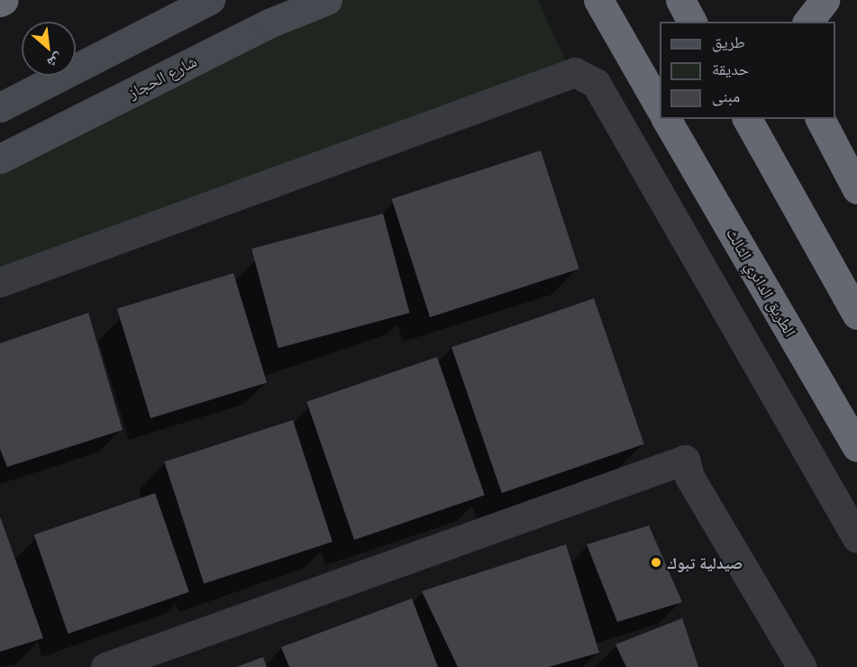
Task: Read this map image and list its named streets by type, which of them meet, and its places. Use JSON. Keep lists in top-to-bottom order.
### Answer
{
  "streets": {
    "highway": ["الطريق الدائري الثالث"],
    "main road": ["شارع الحجاز"]
  },
  "places": ["صيدلية تبوك"],
  "legend": ["طريق", "حديقة", "مبنى"],
  "north": "bottom right"
}
